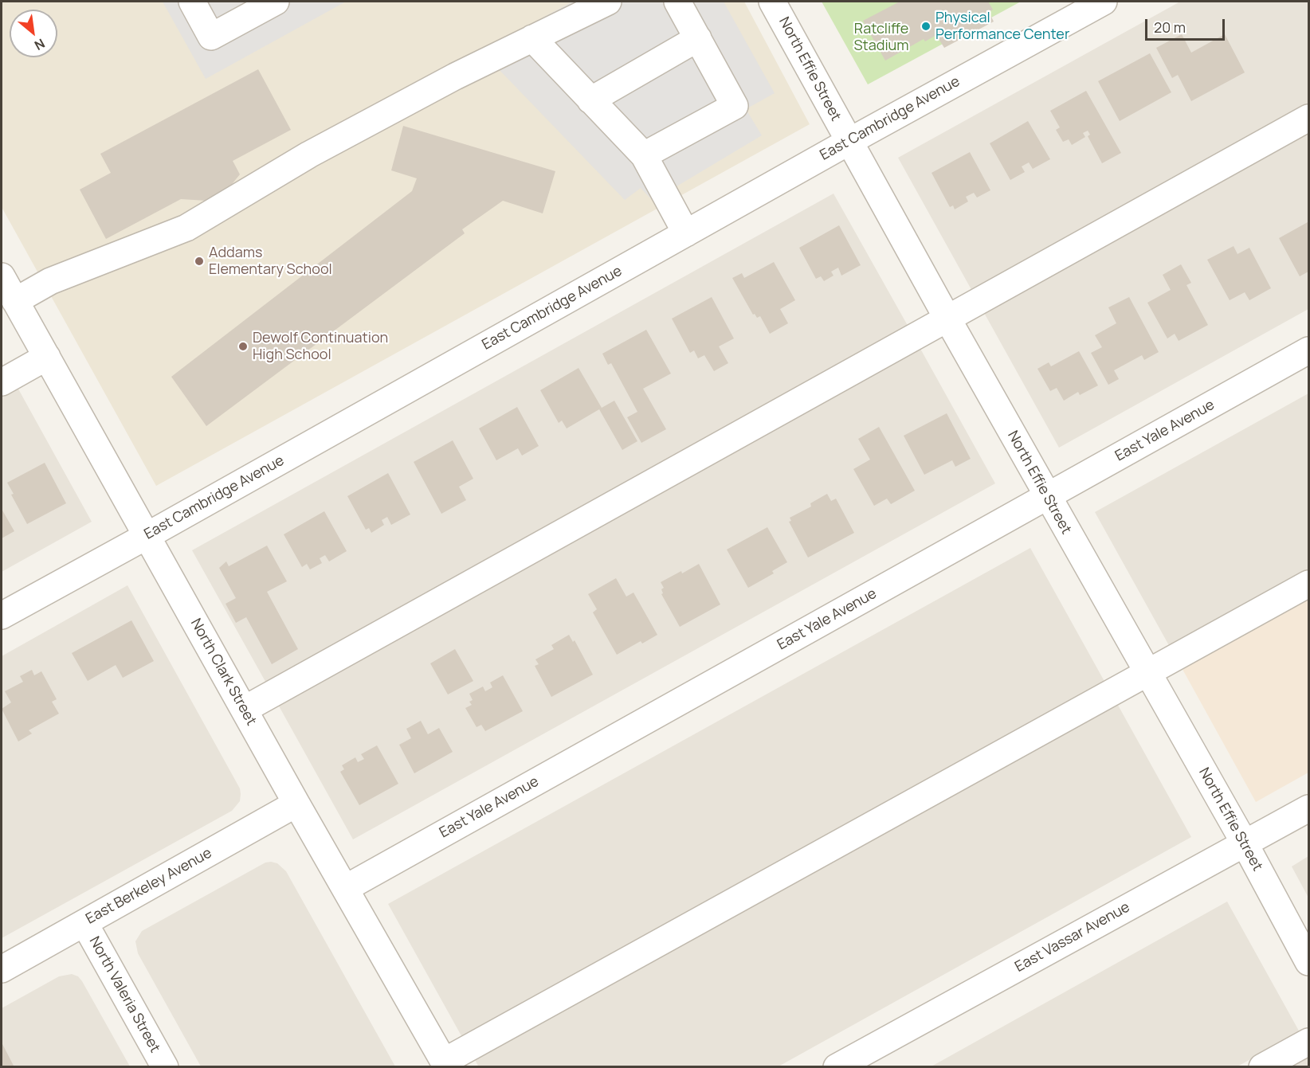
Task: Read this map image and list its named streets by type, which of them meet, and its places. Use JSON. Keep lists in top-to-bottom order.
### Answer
{
  "streets": {
    "street": [
      "North Effie Street",
      "East Cambridge Avenue",
      "East Yale Avenue",
      "North Clark Street",
      "East Berkeley Avenue",
      "East Vassar Avenue",
      "North Valeria Street"
    ]
  },
  "crossings": [
    ["North Effie Street", "East Cambridge Avenue"],
    ["North Effie Street", "East Yale Avenue"],
    ["North Effie Street", "East Vassar Avenue"],
    ["East Cambridge Avenue", "North Clark Street"],
    ["East Yale Avenue", "North Clark Street"],
    ["North Clark Street", "East Berkeley Avenue"],
    ["East Berkeley Avenue", "North Valeria Street"]
  ],
  "parks": ["Ratcliffe Stadium"],
  "places": ["Physical Performance Center", "Addams Elementary School", "Dewolf Continuation High School"],
  "scale_bar": "20 m",
  "north": "bottom right"
}
